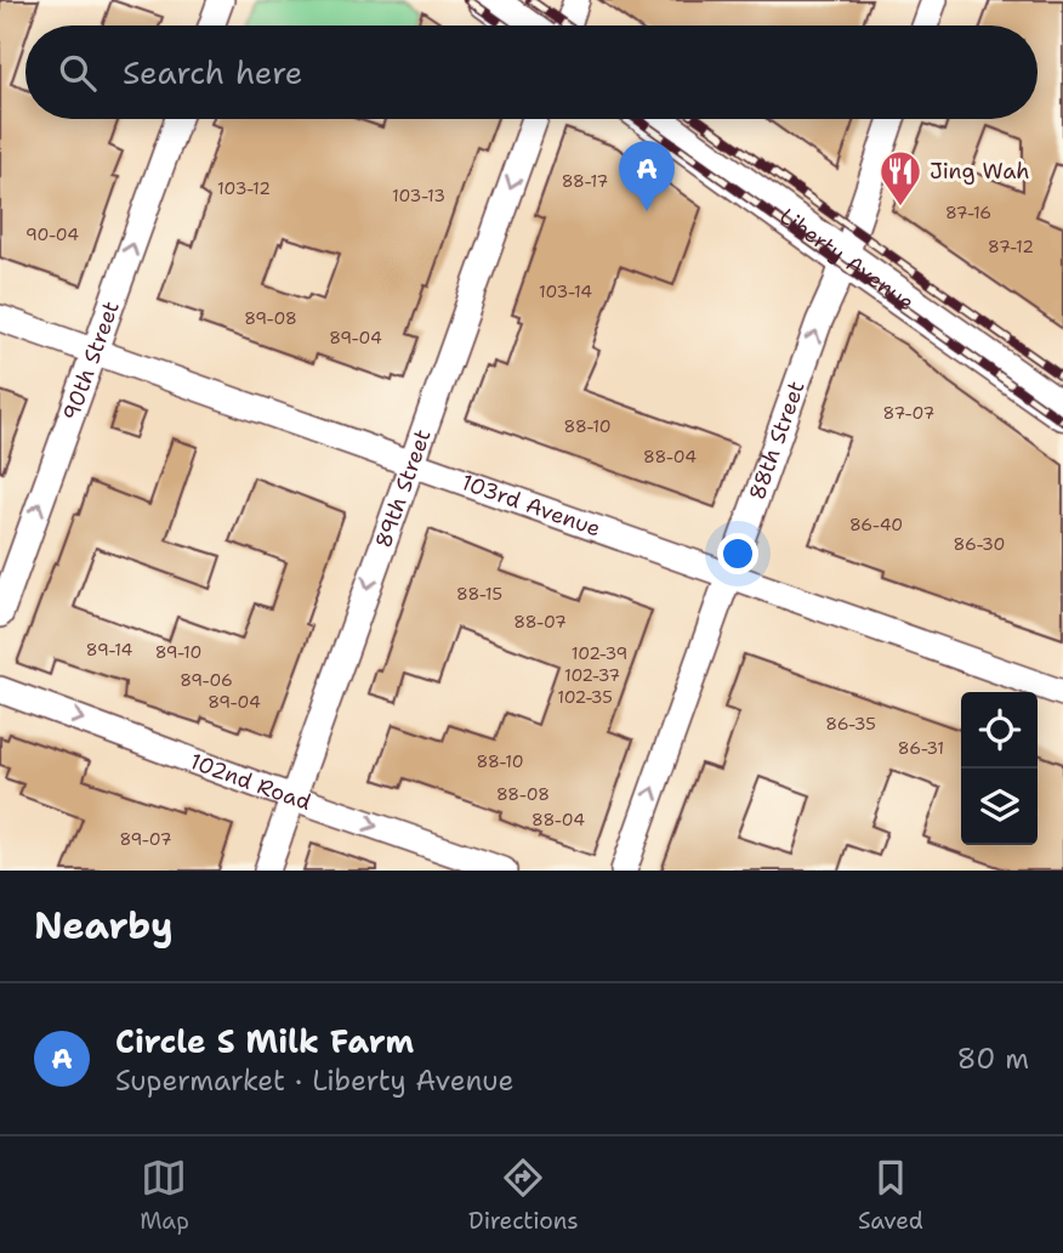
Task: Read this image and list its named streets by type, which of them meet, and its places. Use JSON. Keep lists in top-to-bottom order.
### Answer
{
  "streets": {
    "street": [
      "Liberty Avenue",
      "90th Street",
      "88th Street",
      "89th Street",
      "103rd Avenue",
      "102nd Road"
    ]
  },
  "crossings": [
    ["Liberty Avenue", "88th Street"],
    ["90th Street", "103rd Avenue"],
    ["88th Street", "103rd Avenue"],
    ["89th Street", "103rd Avenue"],
    ["89th Street", "102nd Road"]
  ],
  "one_way": [
    "90th Street",
    "88th Street",
    "89th Street",
    "102nd Road"
  ],
  "places": {
    "restaurant": ["Jing Wah"]
  },
  "house_numbers": [
    "88-17",
    "103-12",
    "103-13",
    "87-16",
    "90-04",
    "87-12",
    "103-14",
    "89-08",
    "89-04",
    "87-07",
    "88-10",
    "88-04",
    "86-40",
    "86-30",
    "88-15",
    "88-07",
    "89-14",
    "89-10",
    "102-39",
    "102-37",
    "89-06",
    "102-35",
    "89-04",
    "86-35",
    "86-31",
    "88-10",
    "88-08",
    "88-04",
    "89-07"
  ],
  "page": {
    "search": "Search here",
    "pins": "A",
    "heading": "Nearby",
    "list": [
      {
        "mark": "A",
        "name": "Circle S Milk Farm",
        "note": "Supermarket · Liberty Avenue",
        "value": "80 m"
      }
    ],
    "nav": ["Map", "Directions", "Saved"]
  }
}
